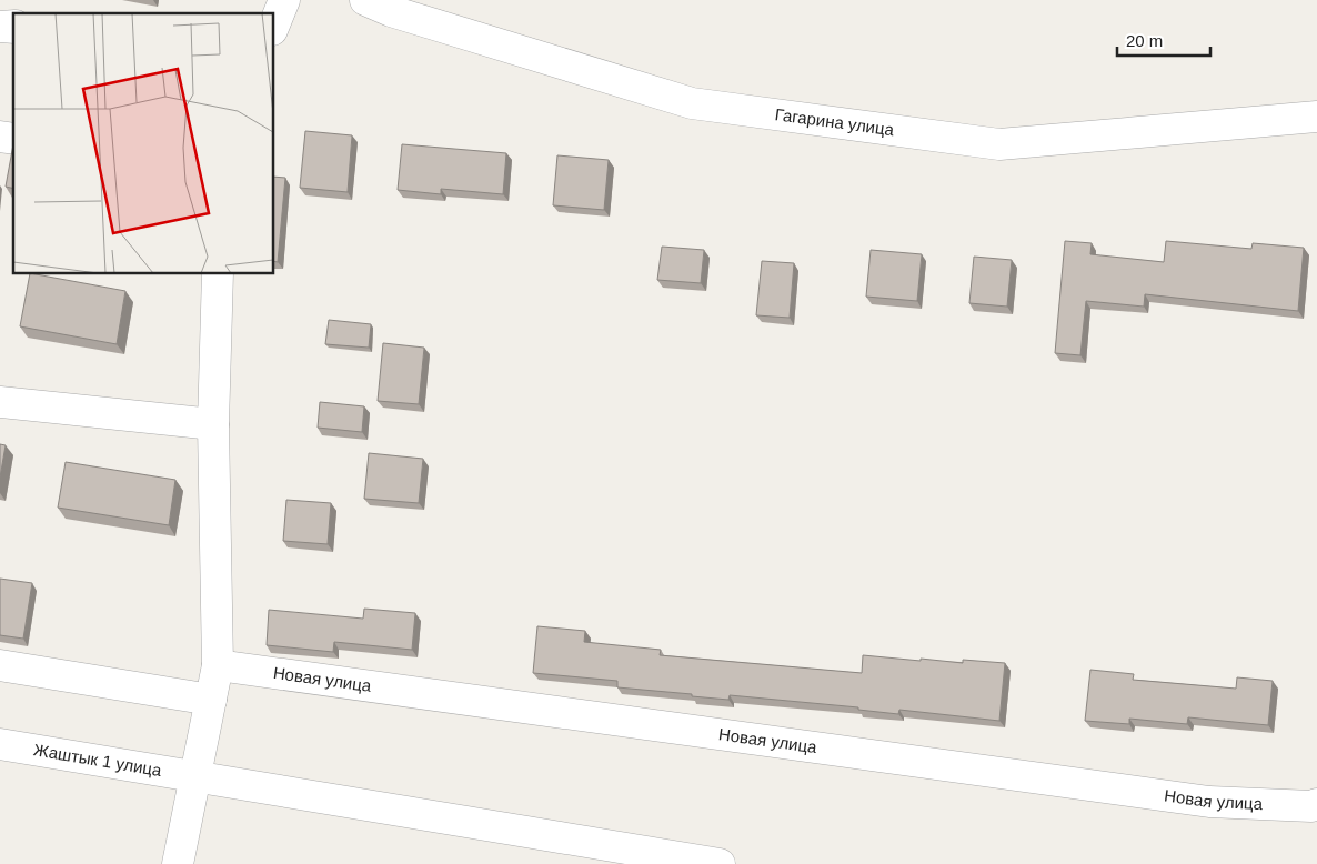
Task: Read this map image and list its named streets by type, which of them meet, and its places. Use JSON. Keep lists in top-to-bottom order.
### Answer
{
  "streets": {
    "street": ["Гагарина улица", "Новая улица", "Жаштык 1 улица"]
  },
  "scale_bar": "20 m"
}
